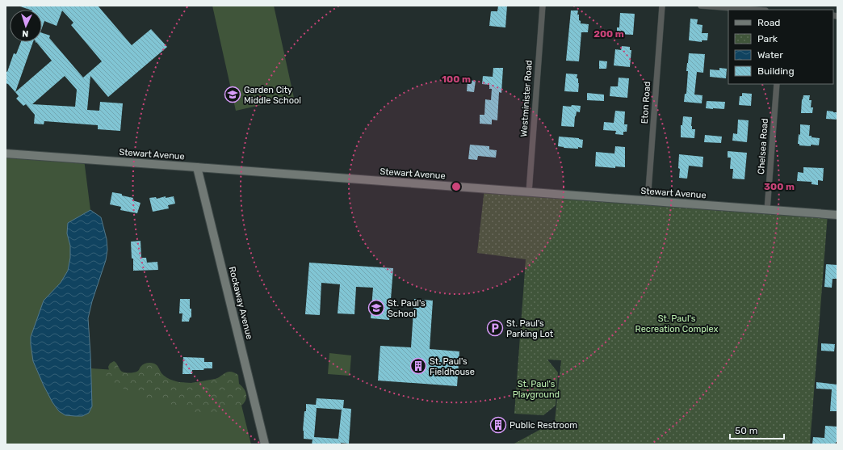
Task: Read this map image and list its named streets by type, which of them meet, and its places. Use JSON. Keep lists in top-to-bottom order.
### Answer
{
  "streets": {
    "main road": ["Stewart Avenue", "Rockaway Avenue"],
    "street": ["Westminister Road", "Eton Road", "Chelsea Road"]
  },
  "crossings": [
    ["Westminister Road", "Stewart Avenue"],
    ["Eton Road", "Stewart Avenue"],
    ["Chelsea Road", "Stewart Avenue"],
    ["Stewart Avenue", "Rockaway Avenue"]
  ],
  "parks": ["St. Paul's Recreation Complex", "St. Paul's Playground"],
  "places": {
    "school or university": ["Garden City Middle School", "St. Paul's School"],
    "parking": ["St. Paul's Parking Lot"],
    "building": ["St. Paul's Fieldhouse", "Public Restroom"]
  },
  "legend": [
    "Road",
    "Park",
    "Water",
    "Building"
  ],
  "scale_bar": "50 m",
  "north": "bottom",
  "rings": ["200 m", "100 m", "300 m"]
}
